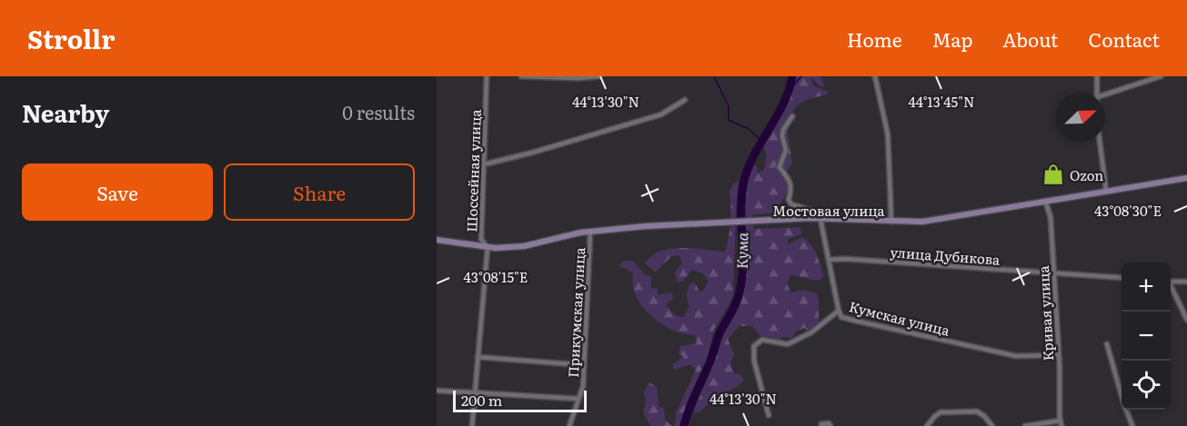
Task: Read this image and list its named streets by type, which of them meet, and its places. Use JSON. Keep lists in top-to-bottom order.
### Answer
{
  "streets": {
    "main road": ["Мостовая улица"],
    "street": [
      "Шоссейная улица",
      "улица Дубикова",
      "Прикумская улица",
      "Кривая улица",
      "Кумская улица"
    ]
  },
  "crossings": [
    ["Шоссейная улица", "Мостовая улица"],
    ["Мостовая улица", "Прикумская улица"],
    ["Мостовая улица", "Кривая улица"],
    ["улица Дубикова", "Кривая улица"],
    ["Кривая улица", "Кумская улица"]
  ],
  "water": ["Кума"],
  "places": {
    "shop": ["Ozon"]
  },
  "scale_bar": "200 m",
  "north": "top right",
  "page": {
    "header": "Strollr",
    "nav": [
      "Home",
      "Map",
      "About",
      "Contact"
    ],
    "heading": ["Nearby", "0 results"],
    "buttons": ["Save", "Share"],
    "map_buttons": ["+", "−"],
    "scale": "200 m"
  },
  "coordinates": [
    "44°13'45\"N",
    "44°13'30\"N",
    "43°08'30\"E",
    "43°08'15\"E"
  ]
}
